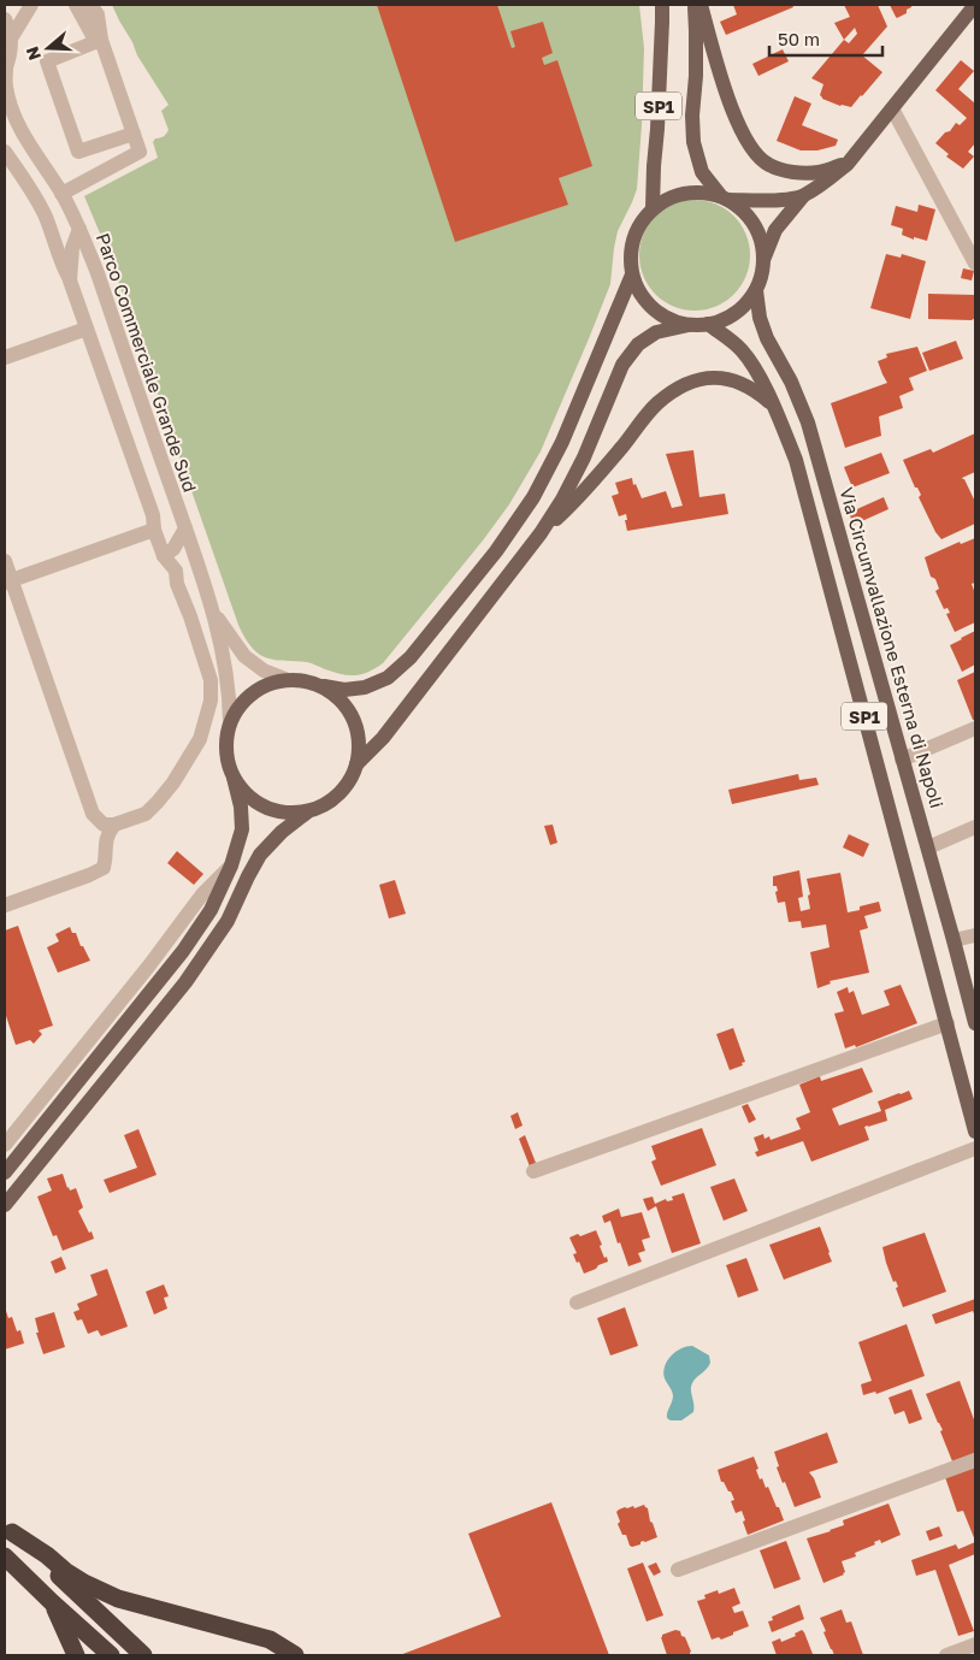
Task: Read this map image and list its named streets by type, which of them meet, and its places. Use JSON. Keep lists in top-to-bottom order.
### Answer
{
  "streets": {
    "main road": ["SP1", "Via Circumvallazione Esterna di Napoli"],
    "street": ["Parco Commerciale Grande Sud"]
  },
  "crossings": [
    ["SP1", "Via Circumvallazione Esterna di Napoli"]
  ],
  "scale_bar": "50 m",
  "north": "left"
}
